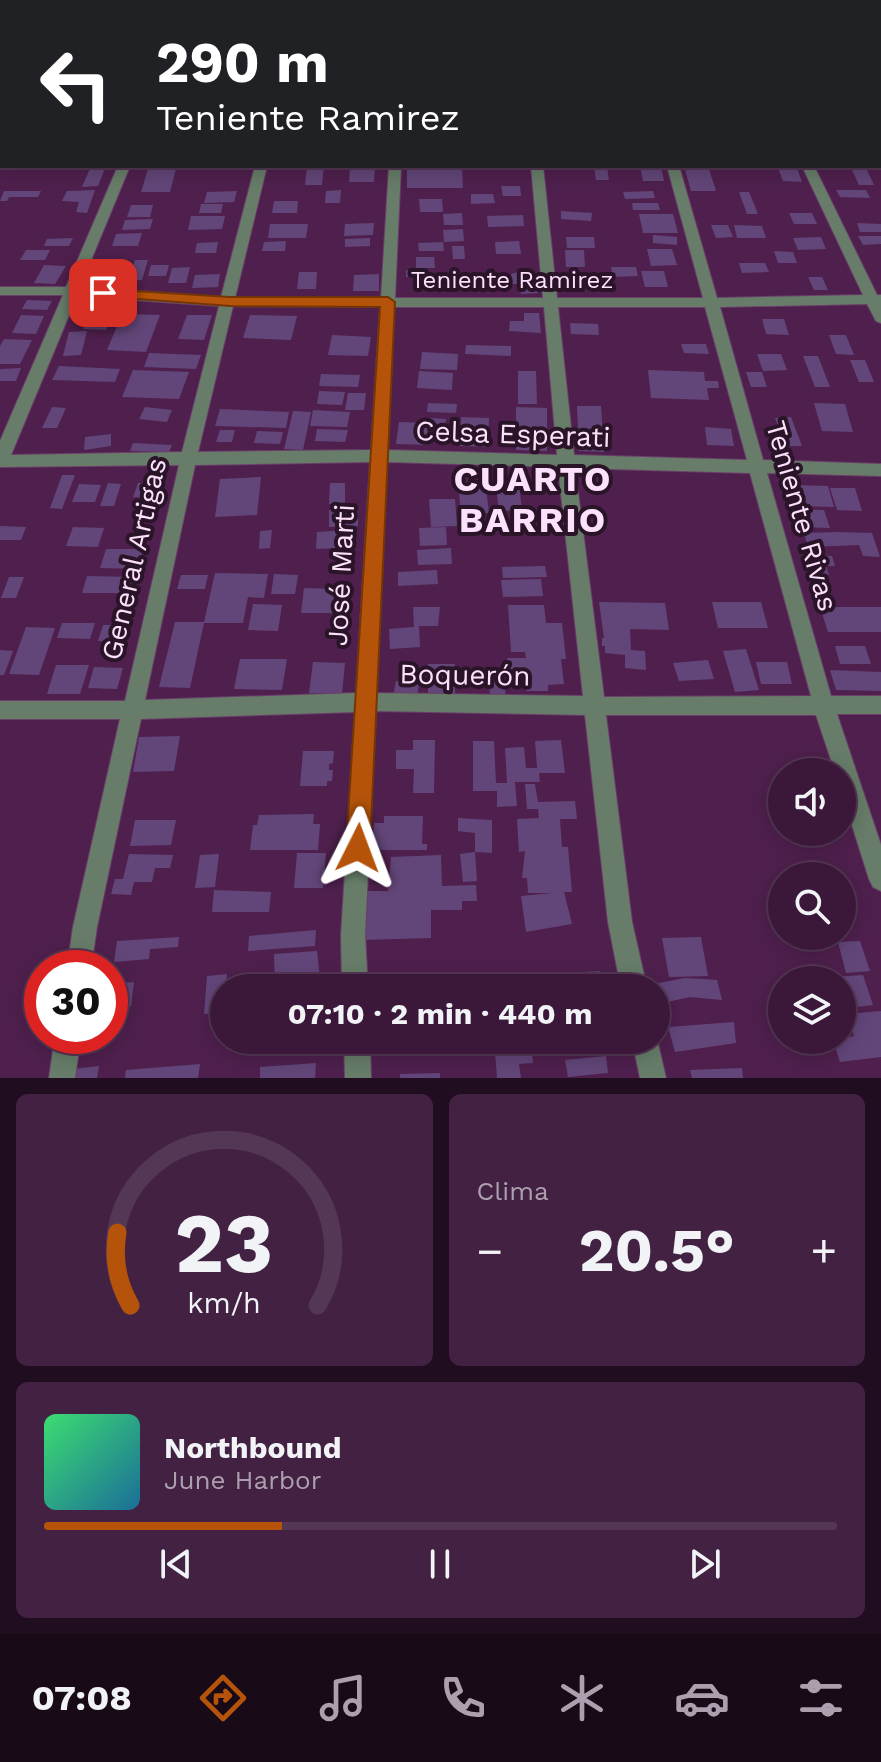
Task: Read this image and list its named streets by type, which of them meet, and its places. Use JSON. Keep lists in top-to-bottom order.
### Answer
{
  "streets": {
    "street": [
      "Teniente Ramirez",
      "Celsa Esperati",
      "Teniente Rivas",
      "General Artigas",
      "José Marti",
      "Boquerón"
    ]
  },
  "crossings": [
    ["Teniente Ramirez", "Teniente Rivas"],
    ["Teniente Ramirez", "General Artigas"],
    ["Teniente Ramirez", "José Marti"],
    ["Celsa Esperati", "Teniente Rivas"],
    ["Celsa Esperati", "General Artigas"],
    ["Celsa Esperati", "José Marti"],
    ["Teniente Rivas", "Boquerón"],
    ["General Artigas", "Boquerón"],
    ["José Marti", "Boquerón"]
  ],
  "districts": ["CUARTO BARRIO"],
  "page": {
    "turn": ["290 m", "Teniente Ramirez"],
    "limit": "30",
    "trip": "07:10 · 2 min · 440 m",
    "tile": "Clima",
    "heat": ["−", "20.5°", "+"],
    "song": ["Northbound", "June Harbor"],
    "tabs": "07:08",
    "gauge": ["23", "km/h"]
  }
}
